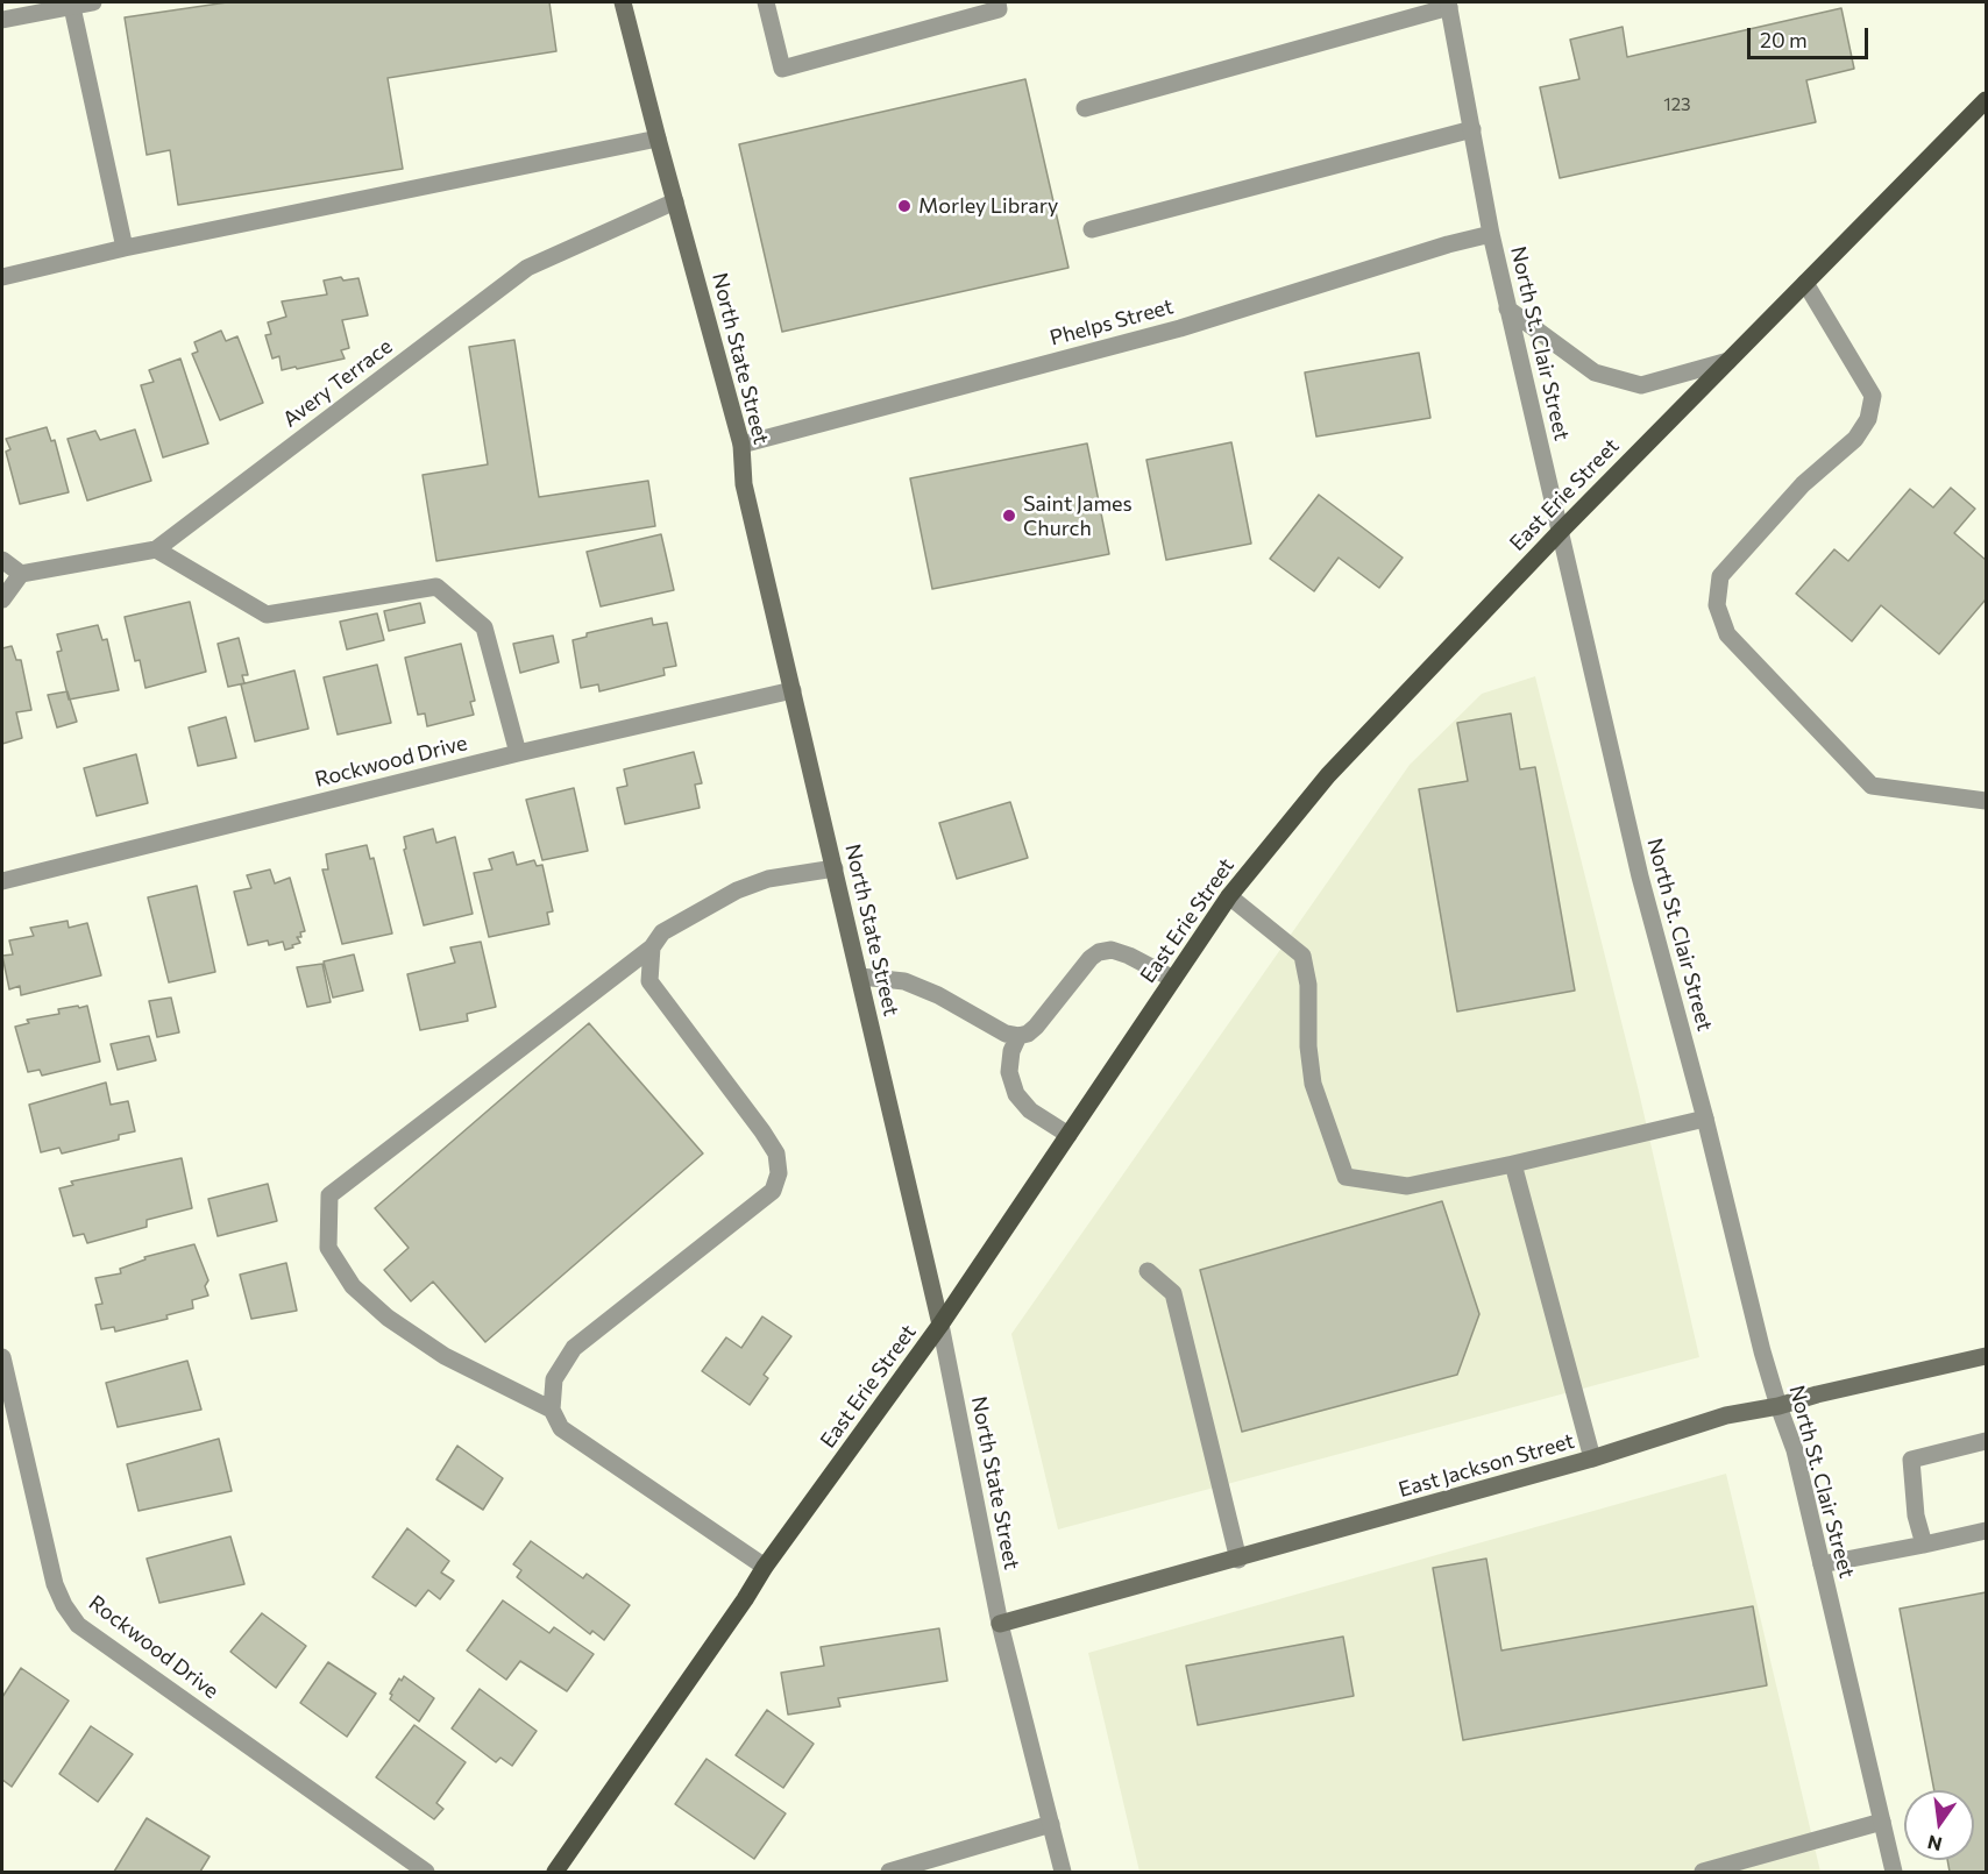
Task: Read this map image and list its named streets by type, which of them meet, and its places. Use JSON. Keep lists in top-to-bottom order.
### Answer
{
  "streets": {
    "main road": ["North State Street", "East Erie Street", "East Jackson Street"],
    "street": [
      "Phelps Street",
      "North St. Clair Street",
      "Avery Terrace",
      "Rockwood Drive"
    ]
  },
  "crossings": [
    ["Phelps Street", "North St. Clair Street"],
    ["Phelps Street", "North State Street"],
    ["North St. Clair Street", "East Erie Street"],
    ["North St. Clair Street", "East Jackson Street"],
    ["North State Street", "Avery Terrace"],
    ["North State Street", "East Erie Street"],
    ["North State Street", "Rockwood Drive"],
    ["North State Street", "East Jackson Street"]
  ],
  "places": ["Morley Library", "Saint James Church"],
  "house_numbers": ["123"],
  "scale_bar": "20 m",
  "north": "bottom"
}
